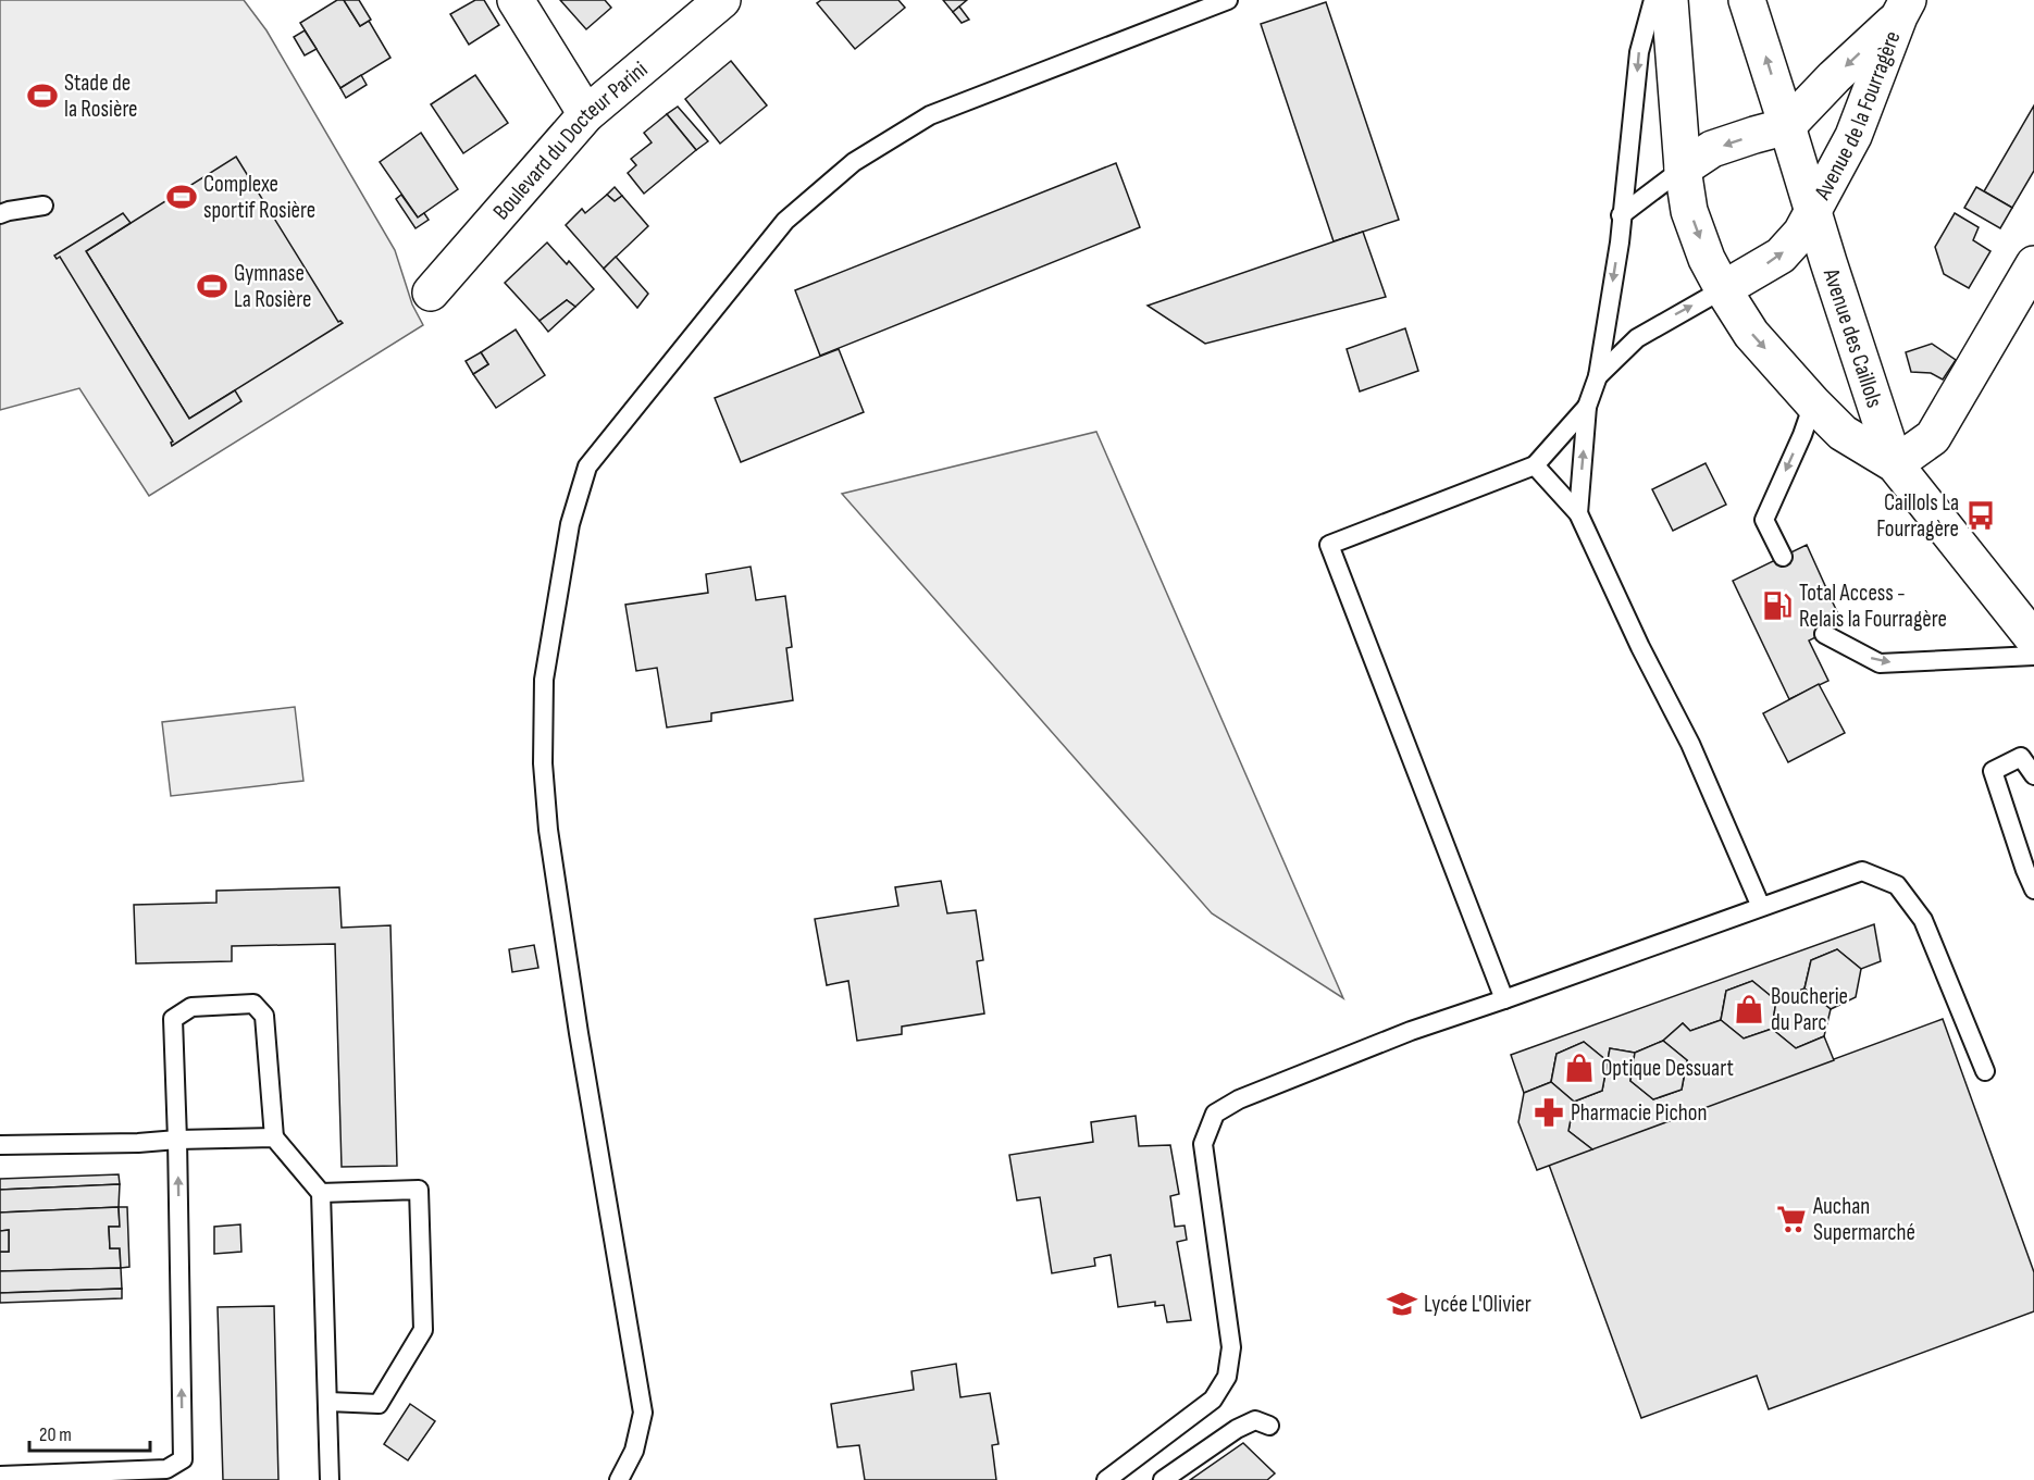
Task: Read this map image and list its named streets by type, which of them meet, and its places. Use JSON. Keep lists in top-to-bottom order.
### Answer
{
  "streets": {
    "street": ["Avenue de la Fourragère", "Boulevard du Docteur Parini", "Avenue des Caillols"]
  },
  "crossings": [
    ["Avenue de la Fourragère", "Avenue des Caillols"]
  ],
  "places": {
    "sports": ["Stade de la Rosière", "Complexe sportif Rosière", "Gymnase La Rosière"],
    "bus stop": ["Caillols La Fourragère"],
    "fuel station": ["Total Access - Relais la Fourragère"],
    "shop": ["Boucherie du Parc", "Optique Dessuart"],
    "pharmacy": ["Pharmacie Pichon"],
    "supermarket": ["Auchan Supermarché"],
    "school or university": ["Lycée L'Olivier"]
  },
  "scale_bar": "20 m"
}
